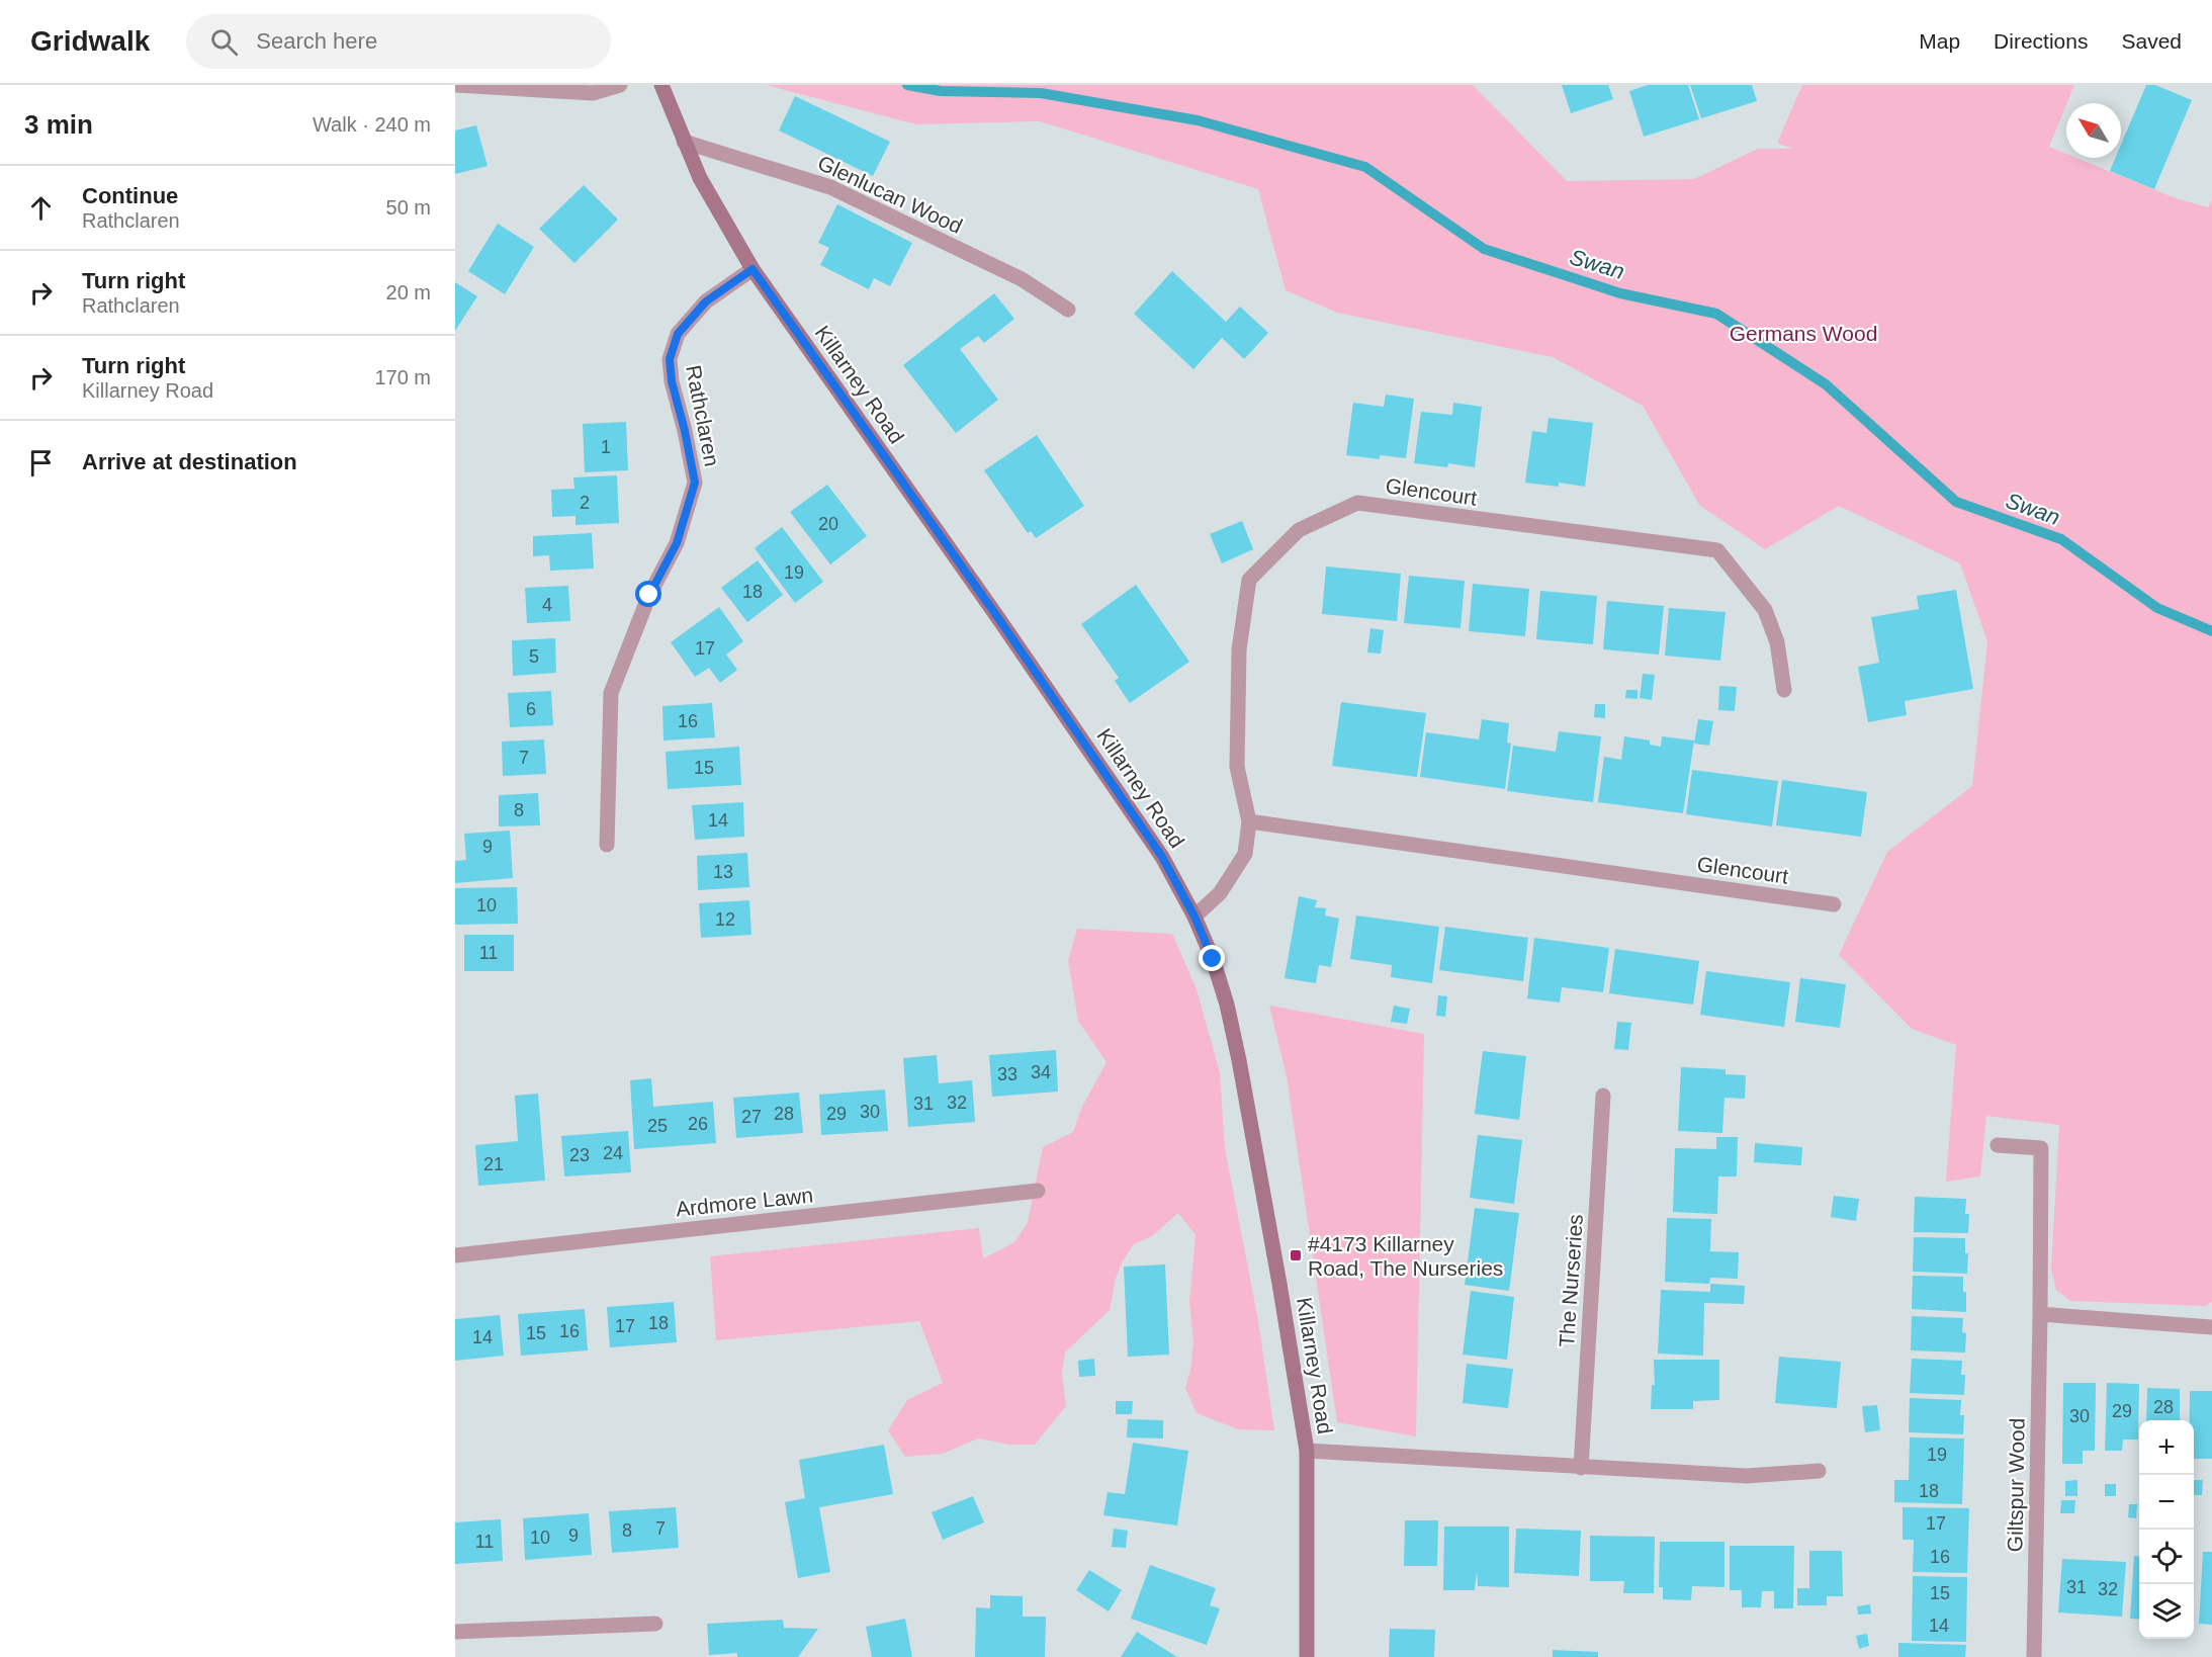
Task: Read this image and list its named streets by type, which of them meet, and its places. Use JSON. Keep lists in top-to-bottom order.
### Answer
{
  "streets": {
    "main road": ["Killarney Road"],
    "street": [
      "Glenlucan Wood",
      "Rathclaren",
      "Glencourt",
      "Ardmore Lawn",
      "The Nurseries",
      "Giltspur Wood"
    ]
  },
  "crossings": [
    ["Glenlucan Wood", "Killarney Road"],
    ["Killarney Road", "Rathclaren"],
    ["Killarney Road", "Glencourt"]
  ],
  "water": ["Swan"],
  "parks": ["Germans Wood"],
  "places": {
    "transit": ["#4173 Killarney Road, The Nurseries"]
  },
  "house_numbers": [
    "1",
    "2",
    "20",
    "19",
    "18",
    "4",
    "17",
    "5",
    "6",
    "16",
    "7",
    "15",
    "8",
    "14",
    "9",
    "13",
    "10",
    "12",
    "11",
    "34",
    "33",
    "32",
    "31",
    "30",
    "28",
    "29",
    "27",
    "26",
    "25",
    "24",
    "23",
    "21",
    "18",
    "17",
    "16",
    "15",
    "14",
    "28",
    "29",
    "30",
    "19",
    "18",
    "17",
    "7",
    "8",
    "9",
    "10",
    "11",
    "16",
    "31",
    "32",
    "15",
    "14"
  ],
  "north": "top left",
  "page": {
    "header": "Gridwalk",
    "search": "Search here",
    "nav": ["Map", "Directions", "Saved"],
    "heading": ["3 min", "Walk · 240 m"],
    "list": [
      ["Continue", "Rathclaren", "50 m"],
      ["Turn right", "Rathclaren", "20 m"],
      ["Turn right", "Killarney Road", "170 m"],
      "Arrive at destination"
    ],
    "map_buttons": ["+", "−"]
  }
}
